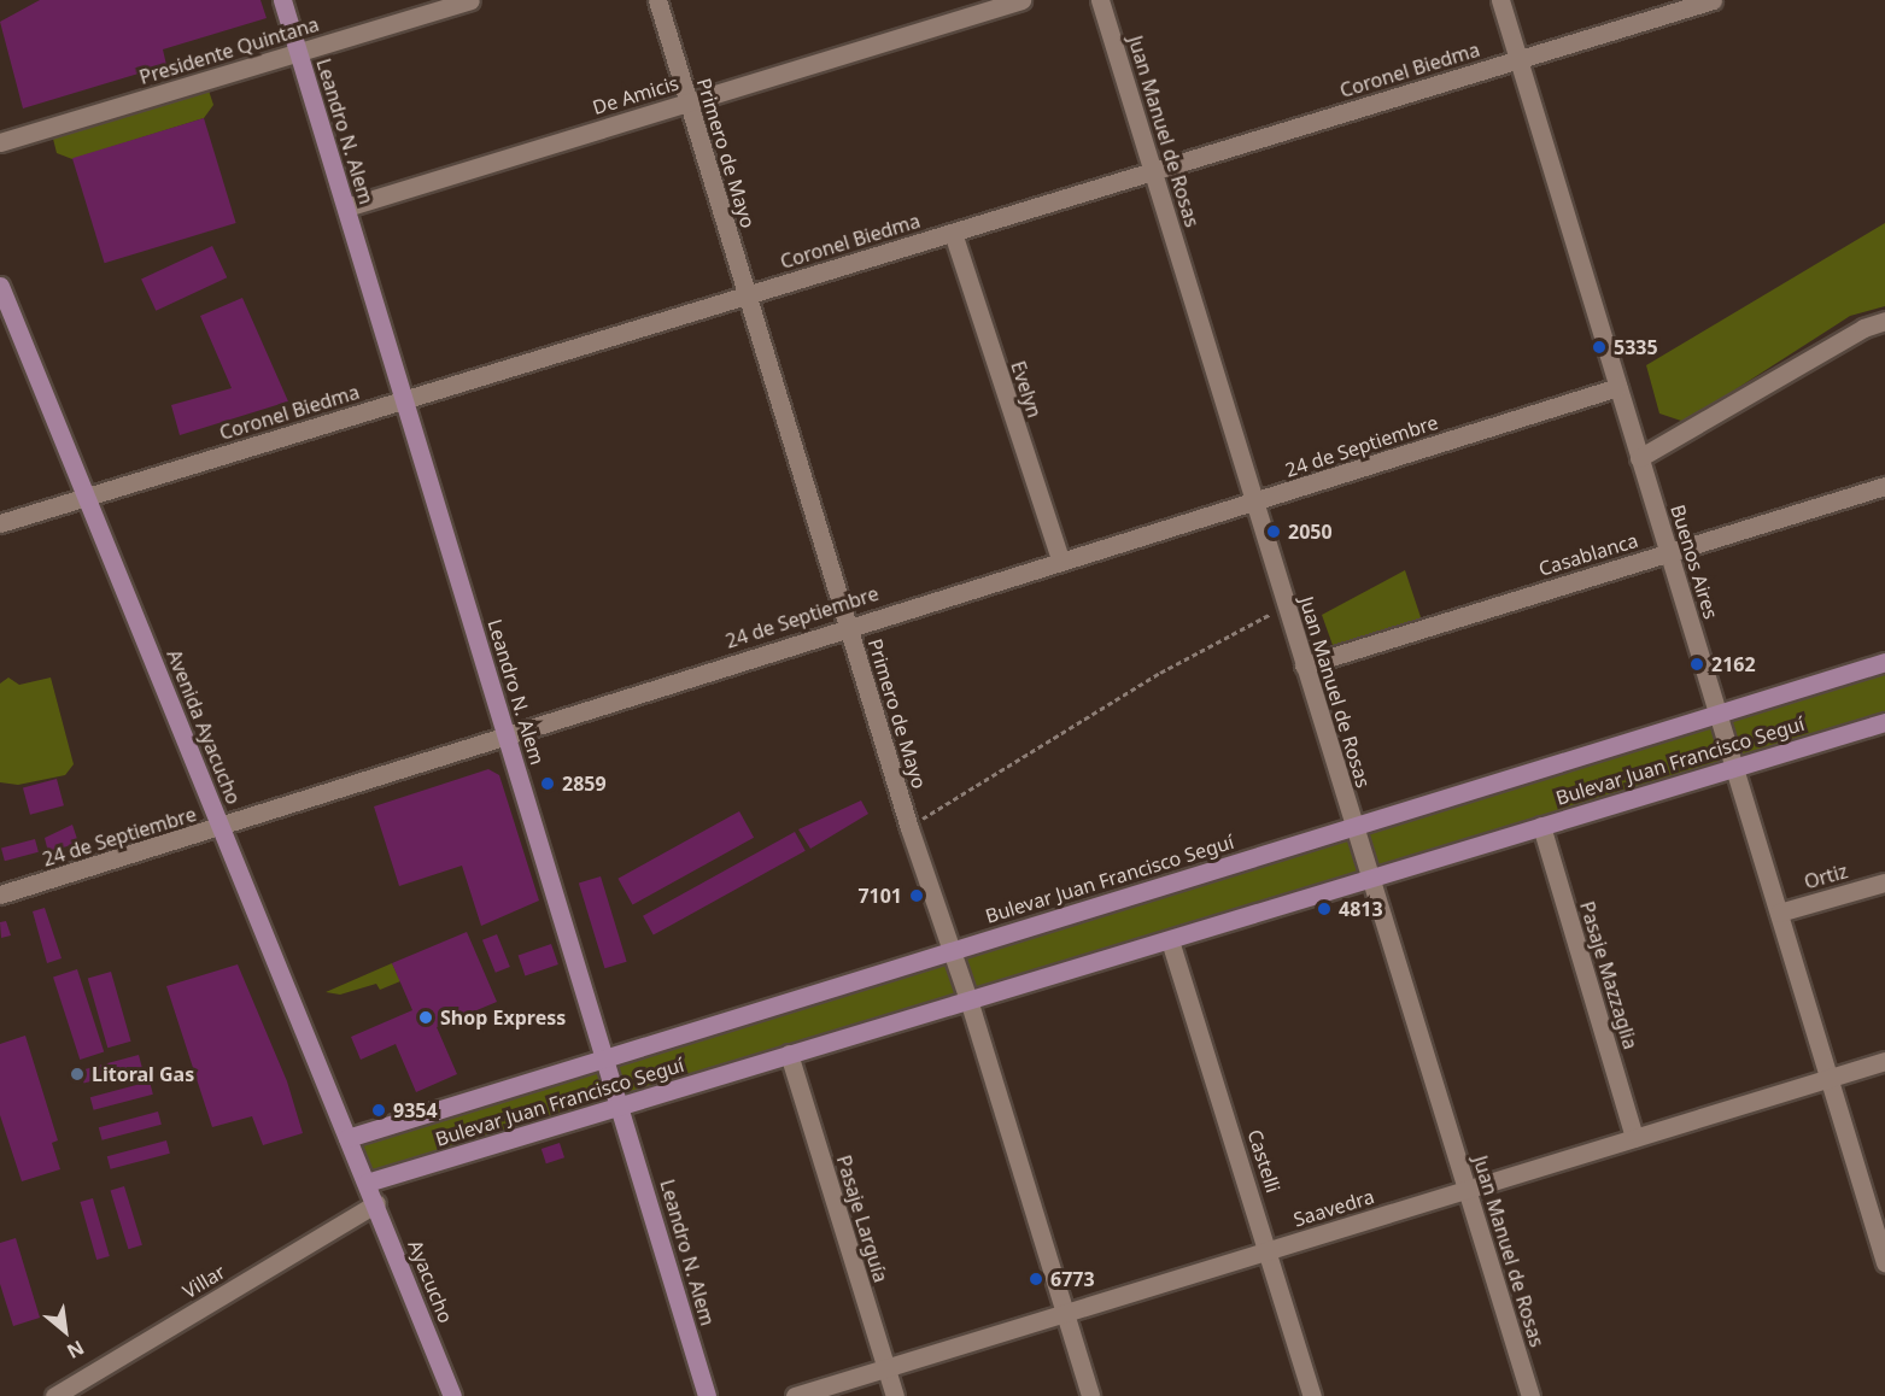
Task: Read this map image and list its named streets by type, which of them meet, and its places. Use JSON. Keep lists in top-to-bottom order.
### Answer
{
  "streets": {
    "main road": [
      "Leandro N. Alem",
      "Avenida Ayacucho",
      "Bulevar Juan Francisco Seguí",
      "Ayacucho"
    ],
    "street": [
      "Presidente Quintana",
      "Coronel Biedma",
      "De Amicis",
      "Juan Manuel de Rosas",
      "Primero de Mayo",
      "Evelyn",
      "24 de Septiembre",
      "Casablanca",
      "Buenos Aires",
      "Ortiz",
      "Pasaje Mazzaglia",
      "Castelli",
      "Saavedra",
      "Pasaje Larguía",
      "Villar"
    ]
  },
  "crossings": [
    ["Presidente Quintana", "Leandro N. Alem"],
    ["Coronel Biedma", "Leandro N. Alem"],
    ["Coronel Biedma", "Juan Manuel de Rosas"],
    ["Coronel Biedma", "Primero de Mayo"],
    ["Coronel Biedma", "Evelyn"],
    ["Coronel Biedma", "Buenos Aires"],
    ["Coronel Biedma", "Avenida Ayacucho"],
    ["De Amicis", "Leandro N. Alem"],
    ["De Amicis", "Primero de Mayo"],
    ["Leandro N. Alem", "24 de Septiembre"],
    ["Leandro N. Alem", "Bulevar Juan Francisco Seguí"],
    ["Juan Manuel de Rosas", "24 de Septiembre"],
    ["Juan Manuel de Rosas", "Casablanca"],
    ["Juan Manuel de Rosas", "Bulevar Juan Francisco Seguí"],
    ["Juan Manuel de Rosas", "Saavedra"],
    ["Primero de Mayo", "24 de Septiembre"],
    ["Primero de Mayo", "Bulevar Juan Francisco Seguí"],
    ["Primero de Mayo", "Saavedra"],
    ["Evelyn", "24 de Septiembre"],
    ["24 de Septiembre", "Buenos Aires"],
    ["24 de Septiembre", "Avenida Ayacucho"],
    ["Casablanca", "Buenos Aires"],
    ["Buenos Aires", "Bulevar Juan Francisco Seguí"],
    ["Buenos Aires", "Ortiz"],
    ["Buenos Aires", "Saavedra"],
    ["Avenida Ayacucho", "Bulevar Juan Francisco Seguí"],
    ["Avenida Ayacucho", "Ayacucho"],
    ["Bulevar Juan Francisco Seguí", "Pasaje Mazzaglia"],
    ["Bulevar Juan Francisco Seguí", "Castelli"],
    ["Bulevar Juan Francisco Seguí", "Pasaje Larguía"],
    ["Bulevar Juan Francisco Seguí", "Ayacucho"],
    ["Pasaje Mazzaglia", "Saavedra"],
    ["Castelli", "Saavedra"],
    ["Saavedra", "Pasaje Larguía"],
    ["Villar", "Ayacucho"]
  ],
  "places": [
    "5335",
    "2050",
    "2162",
    "2859",
    "7101",
    "4813",
    "Shop Express",
    "Litoral Gas",
    "9354",
    "6773"
  ],
  "north": "bottom right"
}
